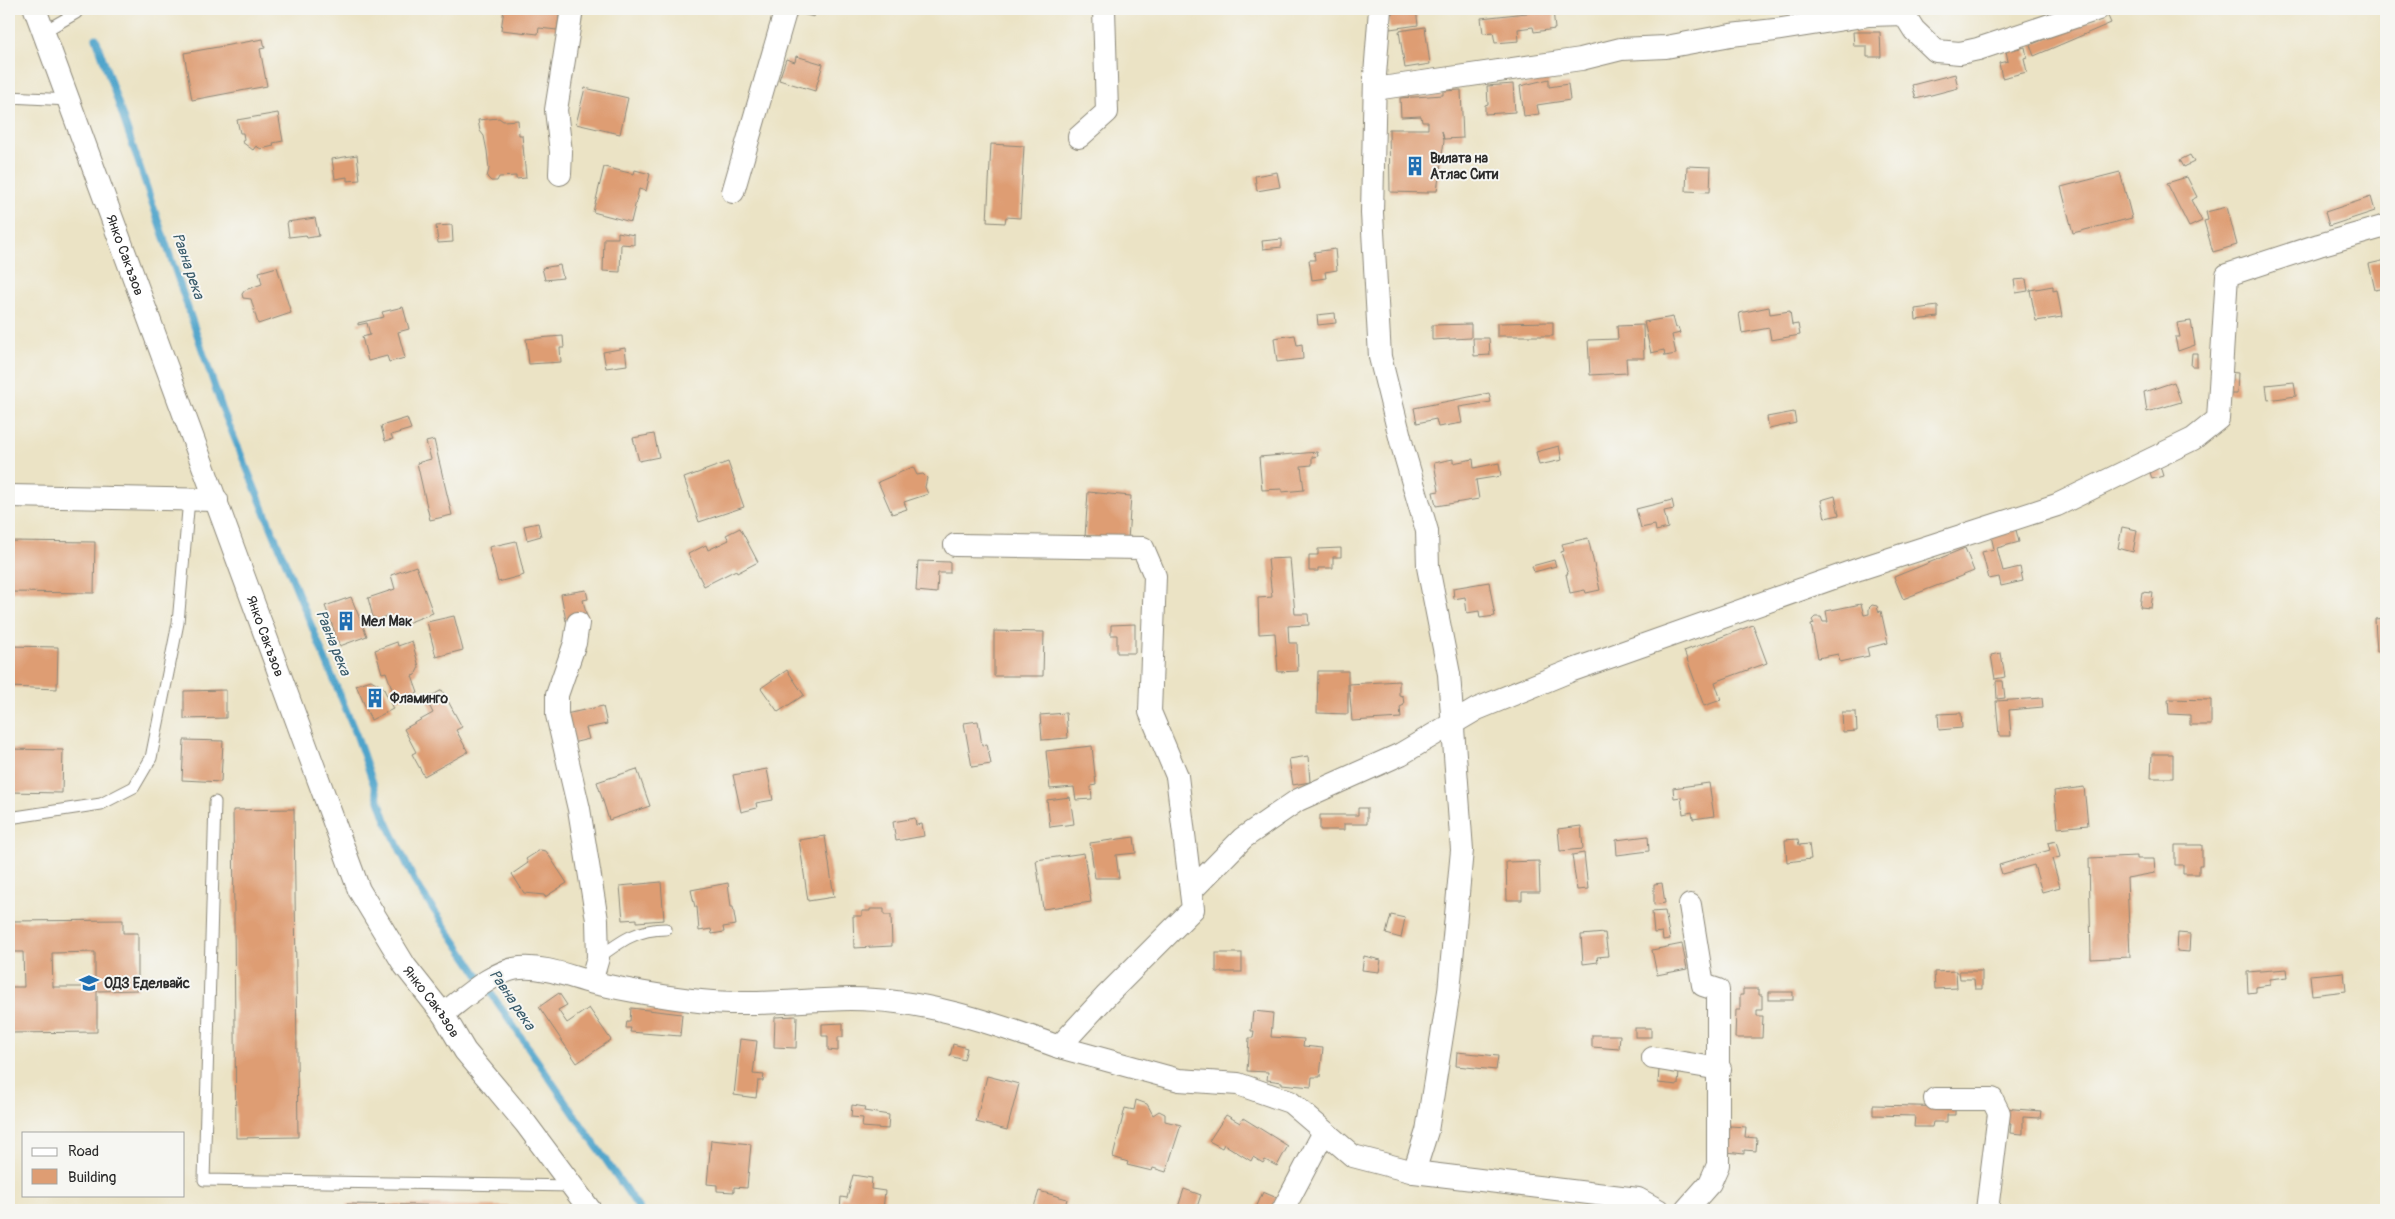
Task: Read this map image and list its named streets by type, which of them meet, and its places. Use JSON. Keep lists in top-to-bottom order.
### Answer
{
  "streets": {
    "street": ["Янко Сакъзов"]
  },
  "water": ["Равна река"],
  "places": {
    "building": ["Вилата на Атлас Сити", "Мел Мак", "Фламинго"],
    "school or university": ["ОДЗ Еделвайс"]
  },
  "legend": ["Road", "Building"]
}
